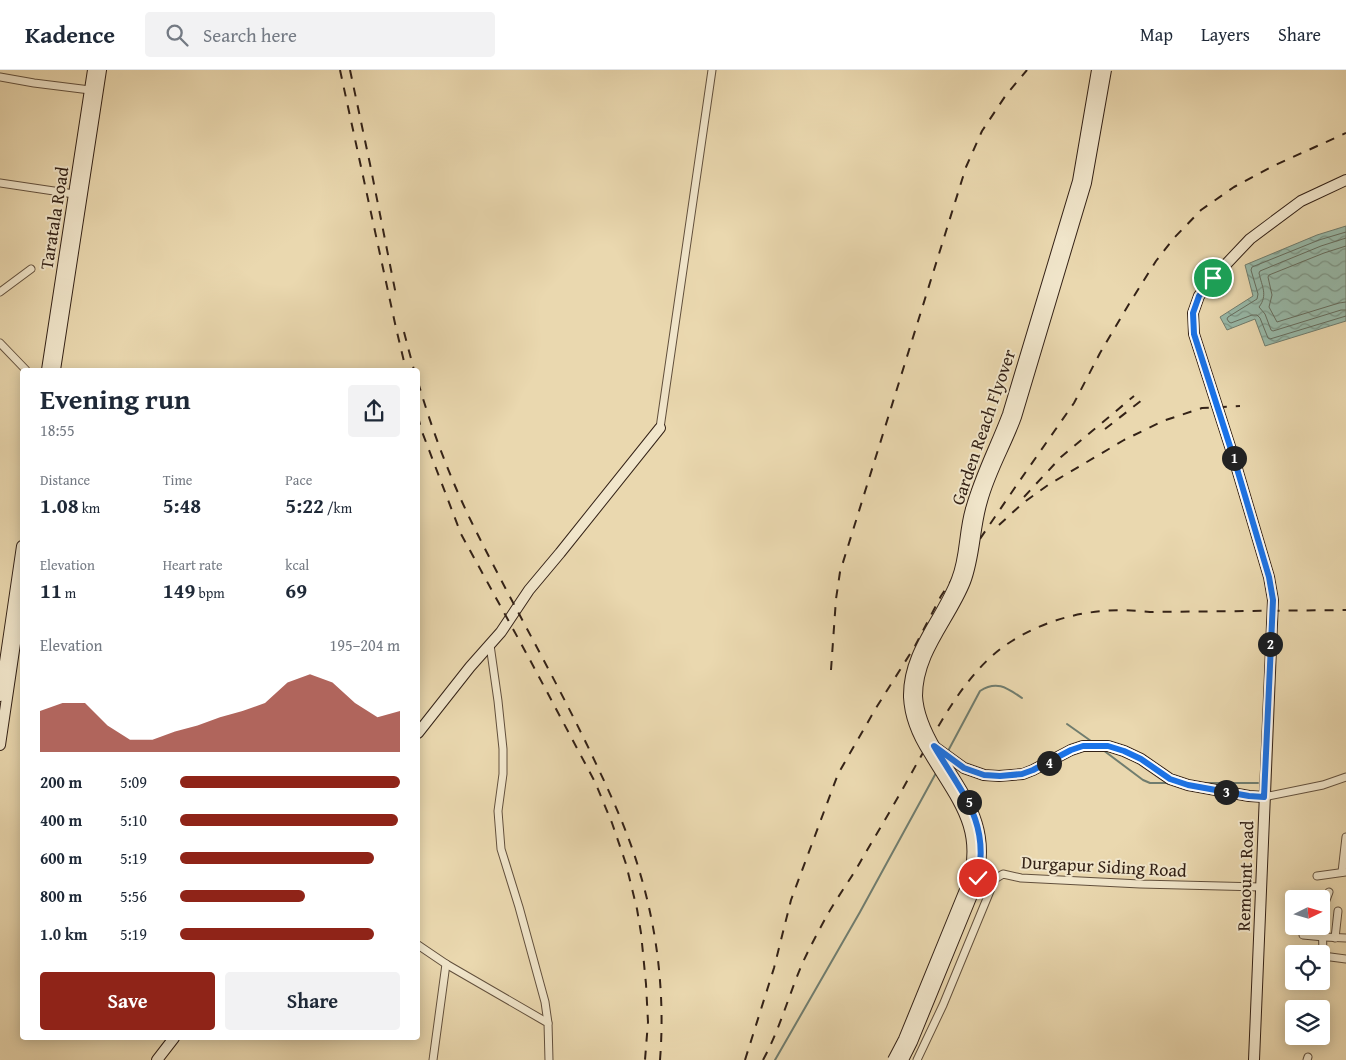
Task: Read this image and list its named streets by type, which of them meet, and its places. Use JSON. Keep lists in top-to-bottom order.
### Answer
{
  "streets": {
    "main road": ["Taratala Road", "Garden Reach Flyover", "Remount Road"],
    "street": ["Durgapur Siding Road"]
  },
  "crossings": [
    ["Durgapur Siding Road", "Remount Road"]
  ],
  "north": "right",
  "page": {
    "header": "Kadence",
    "search": "Search here",
    "nav": ["Map", "Layers", "Share"],
    "heading": ["Evening run", "18:55"],
    "pins": [
      "1",
      "2",
      "4",
      "3",
      "5"
    ],
    "stats": [
      ["Distance", "1.08 km"],
      ["Time", "5:48"],
      ["Pace", "5:22 /km"],
      ["Elevation", "11 m"],
      ["Heart rate", "149 bpm"],
      ["kcal", "69"]
    ],
    "chart": ["Elevation", "195–204 m"],
    "list": [
      {
        "name": "200 m",
        "note": "5:09"
      },
      {
        "name": "400 m",
        "note": "5:10"
      },
      {
        "name": "600 m",
        "note": "5:19"
      },
      {
        "name": "800 m",
        "note": "5:56"
      },
      {
        "name": "1.0 km",
        "note": "5:19"
      }
    ],
    "buttons": ["Save", "Share"]
  }
}
